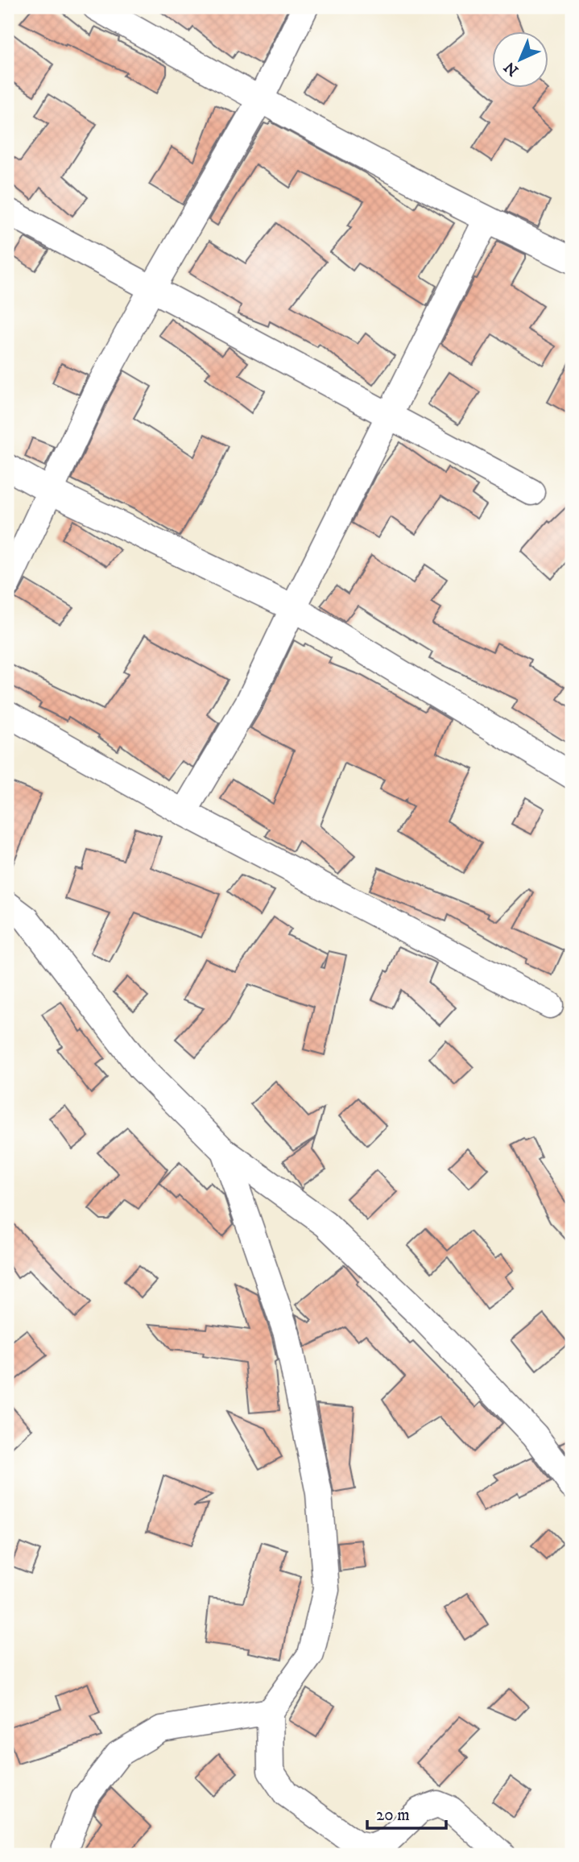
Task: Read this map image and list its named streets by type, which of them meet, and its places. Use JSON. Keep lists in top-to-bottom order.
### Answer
{
  "scale_bar": "20 m",
  "north": "bottom left"
}
